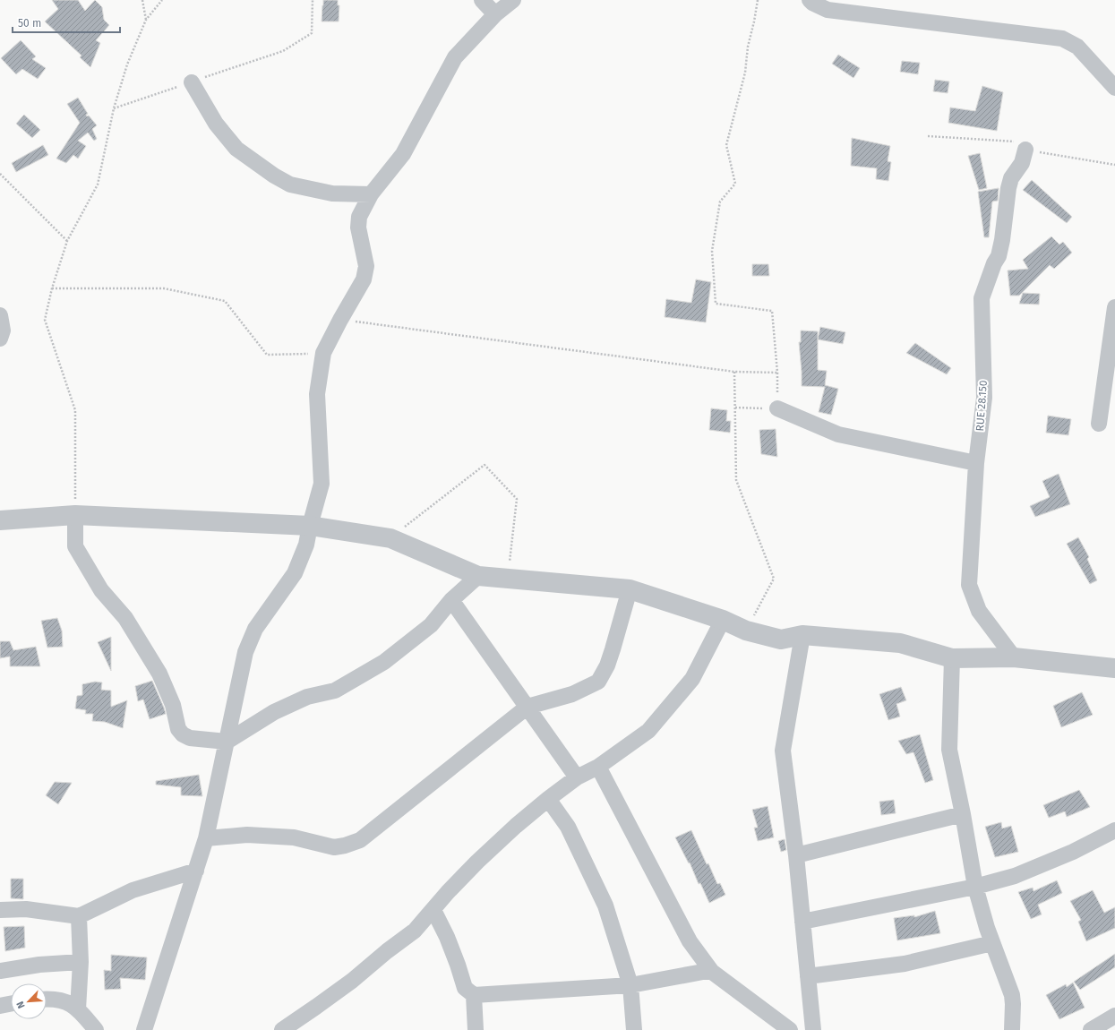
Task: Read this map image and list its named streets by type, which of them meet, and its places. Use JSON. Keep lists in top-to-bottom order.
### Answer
{
  "streets": {
    "street": ["RUE 28.150"]
  },
  "scale_bar": "50 m",
  "north": "bottom left"
}
